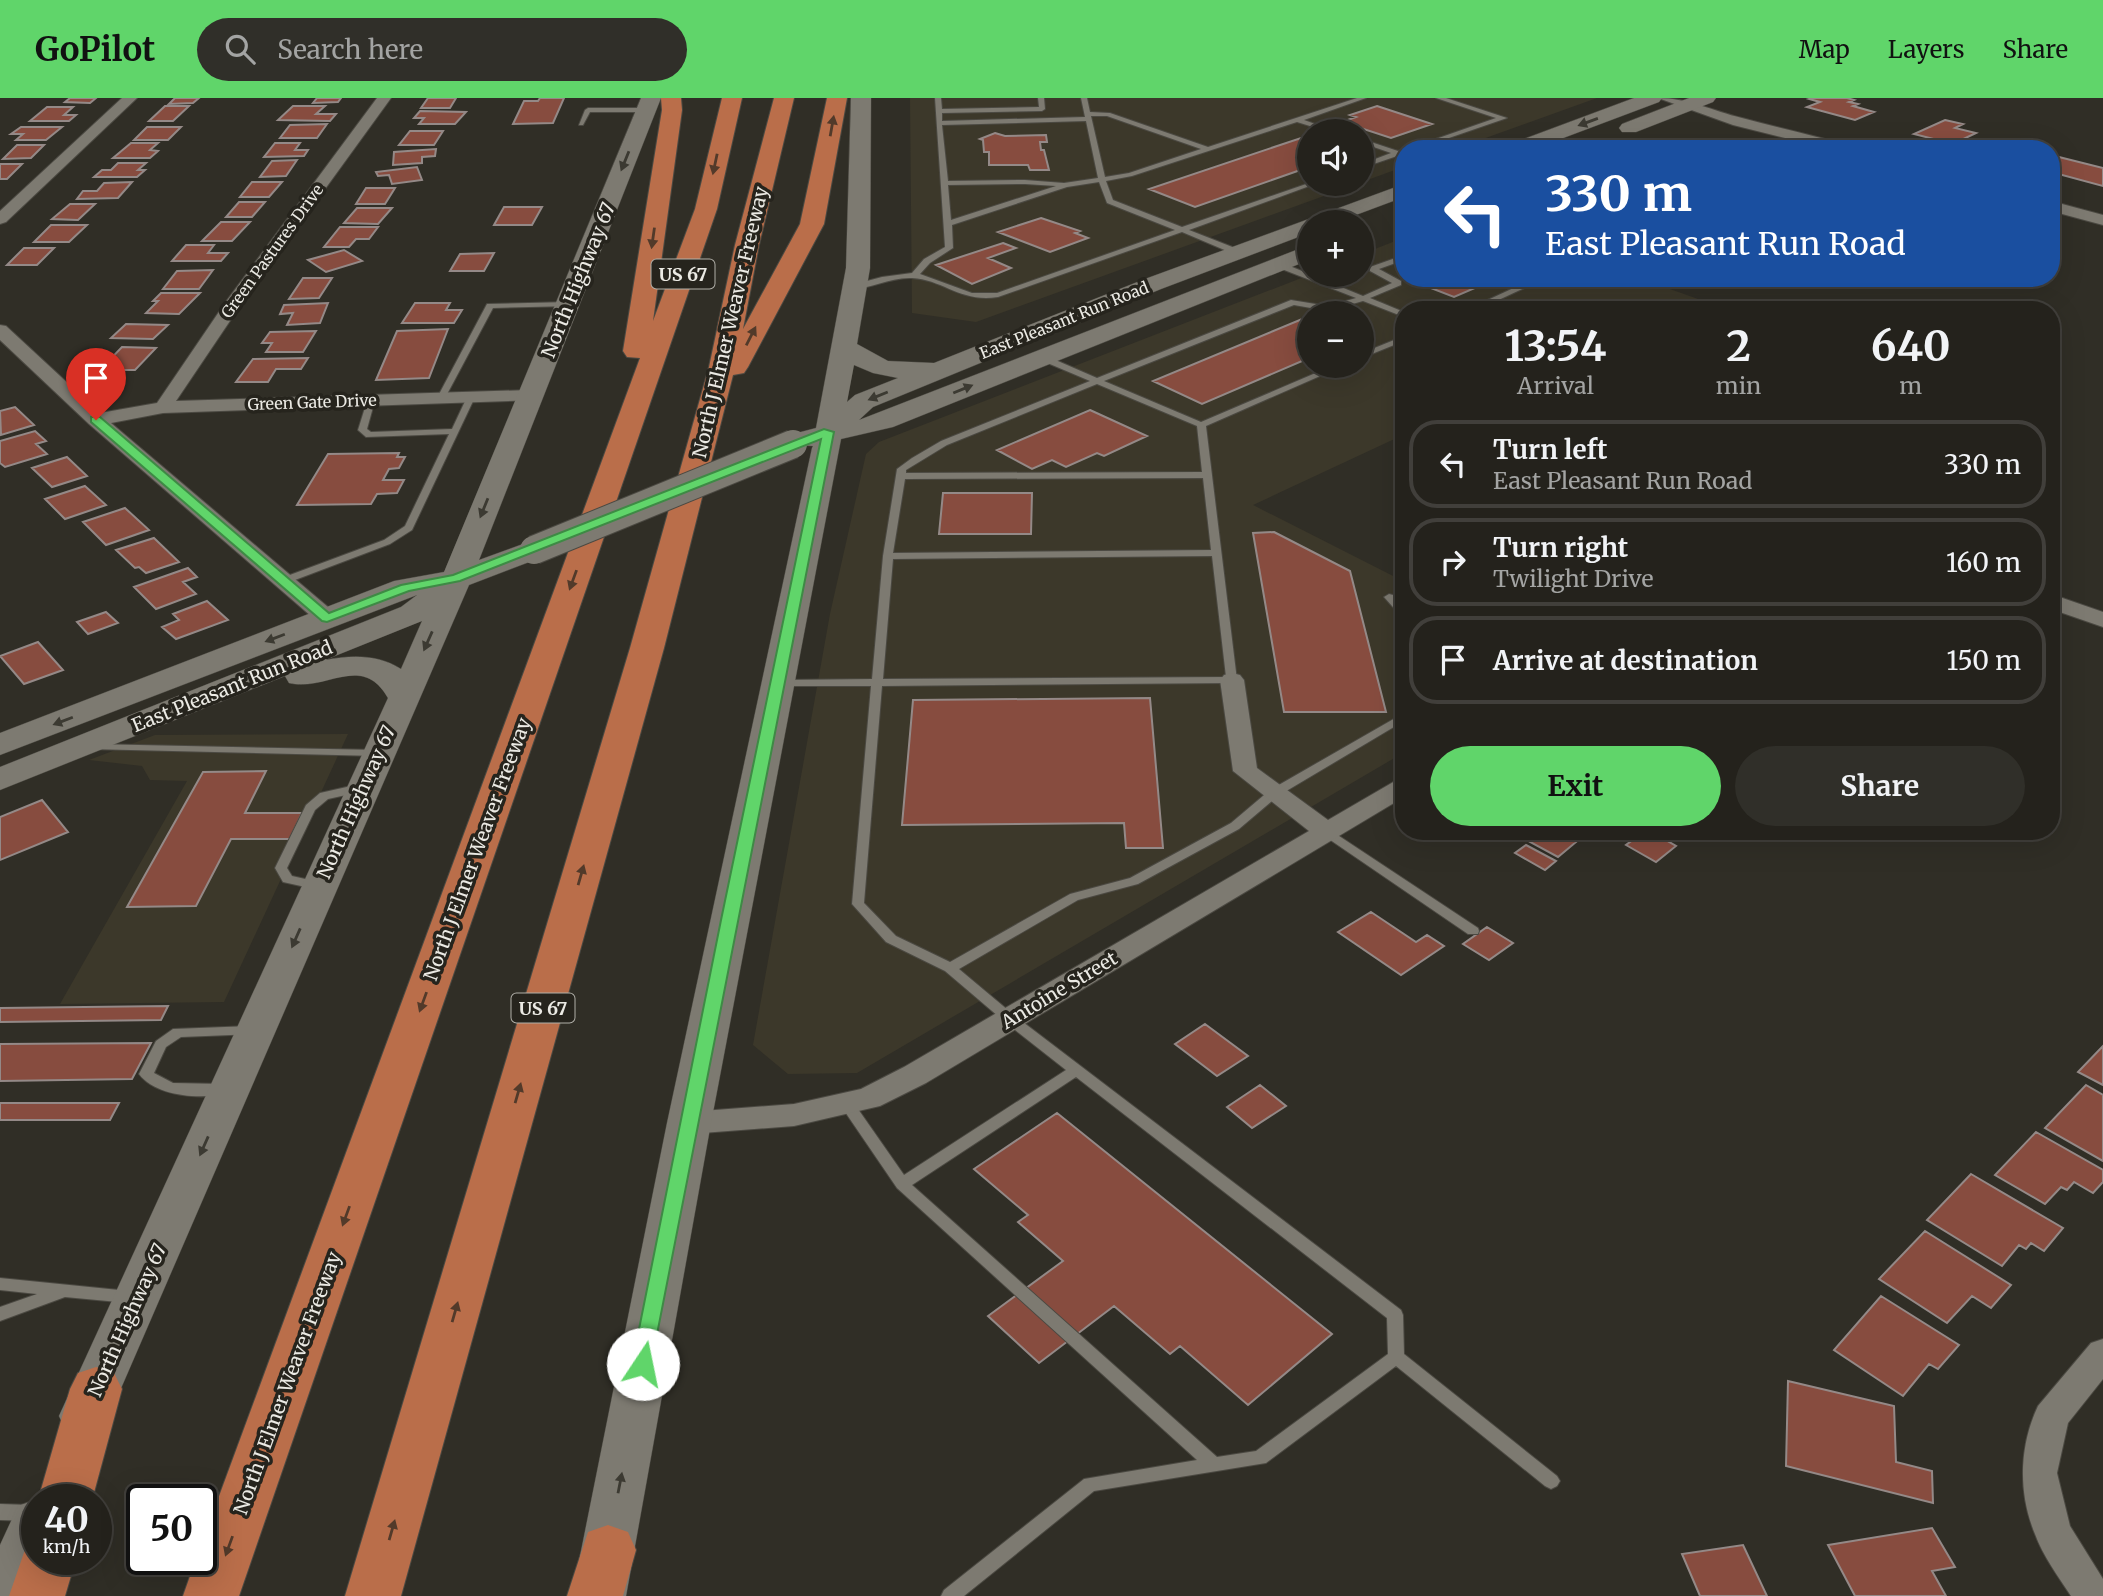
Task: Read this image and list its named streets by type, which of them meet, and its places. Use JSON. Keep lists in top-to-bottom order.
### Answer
{
  "streets": {
    "highway": ["US 67", "North J Elmer Weaver Freeway"],
    "main road": ["North Highway 67", "East Pleasant Run Road"],
    "street": ["Green Pastures Drive", "Green Gate Drive", "Antoine Street"]
  },
  "crossings": [
    ["Green Pastures Drive", "Green Gate Drive"],
    ["North Highway 67", "East Pleasant Run Road"],
    ["North Highway 67", "Green Gate Drive"]
  ],
  "page": {
    "header": "GoPilot",
    "search": "Search here",
    "nav": ["Map", "Layers", "Share"],
    "map_buttons": ["+", "−"],
    "turn": ["330 m", "East Pleasant Run Road"],
    "eta": [
      "13:54",
      "Arrival",
      "2",
      "min",
      "640",
      "m"
    ],
    "list": [
      {
        "name": "Turn left",
        "note": "East Pleasant Run Road",
        "value": "330 m"
      },
      {
        "name": "Turn right",
        "note": "Twilight Drive",
        "value": "160 m"
      },
      {
        "name": "Arrive at destination",
        "value": "150 m"
      }
    ],
    "buttons": ["Exit", "Share"],
    "speed": "40 km/h",
    "limit": "50"
  }
}
